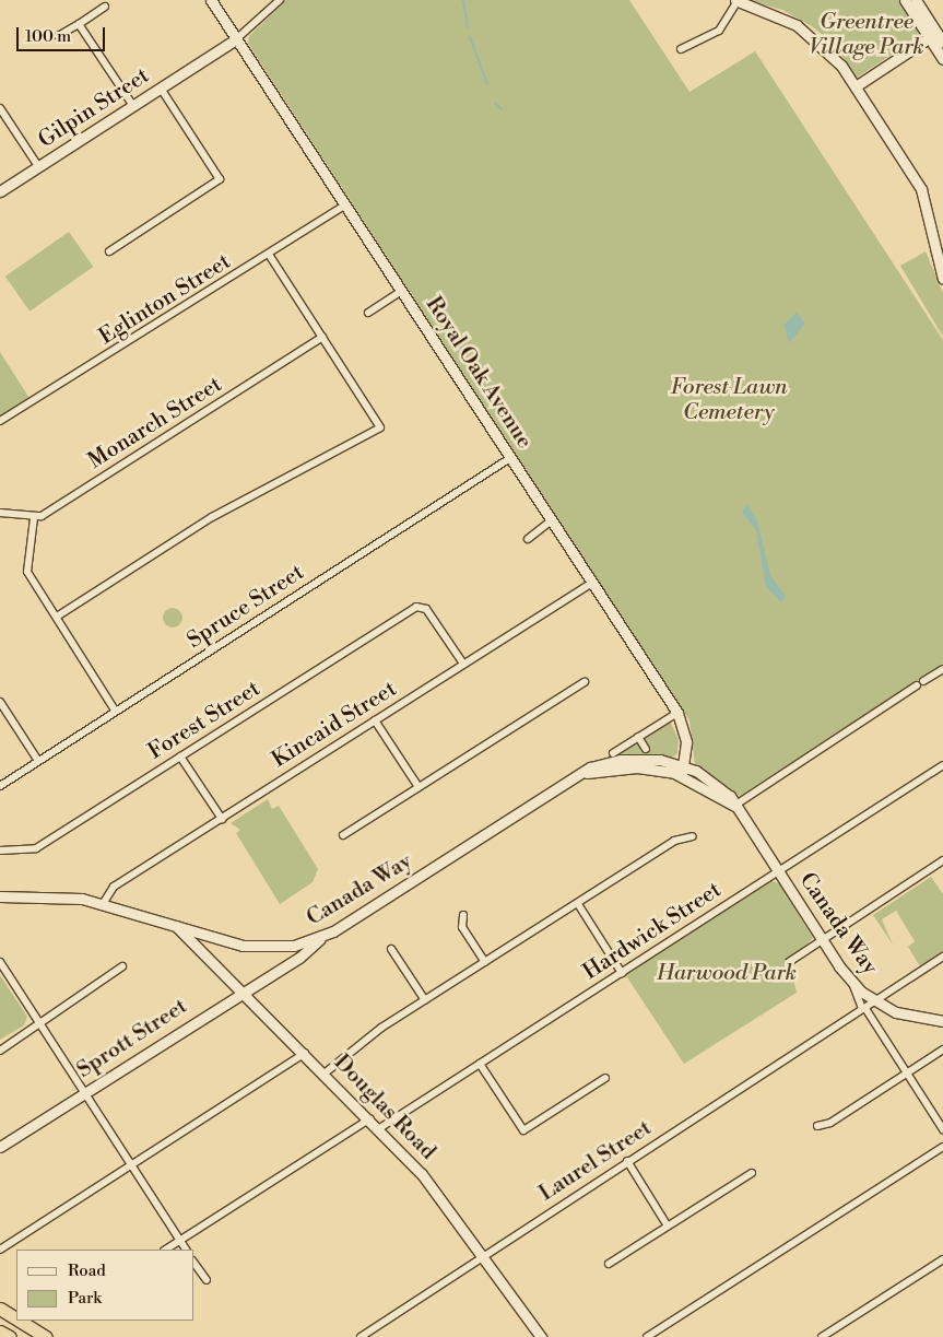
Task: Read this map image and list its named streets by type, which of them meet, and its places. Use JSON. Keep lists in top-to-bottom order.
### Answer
{
  "streets": {
    "street": [
      "Gilpin Street",
      "Eglinton Street",
      "Royal Oak Avenue",
      "Monarch Street",
      "Spruce Street",
      "Forest Street",
      "Kincaid Street",
      "Canada Way",
      "Hardwick Street",
      "Sprott Street",
      "Douglas Road",
      "Laurel Street"
    ]
  },
  "crossings": [
    ["Gilpin Street", "Royal Oak Avenue"],
    ["Eglinton Street", "Royal Oak Avenue"],
    ["Royal Oak Avenue", "Spruce Street"],
    ["Royal Oak Avenue", "Kincaid Street"],
    ["Royal Oak Avenue", "Canada Way"],
    ["Forest Street", "Kincaid Street"],
    ["Kincaid Street", "Canada Way"],
    ["Canada Way", "Hardwick Street"],
    ["Canada Way", "Sprott Street"],
    ["Canada Way", "Douglas Road"],
    ["Canada Way", "Laurel Street"],
    ["Hardwick Street", "Douglas Road"],
    ["Sprott Street", "Douglas Road"],
    ["Douglas Road", "Laurel Street"]
  ],
  "parks": ["Greentree Village Park", "Forest Lawn Cemetery", "Harwood Park"],
  "legend": ["Road", "Park"],
  "scale_bar": "100 m"
}
